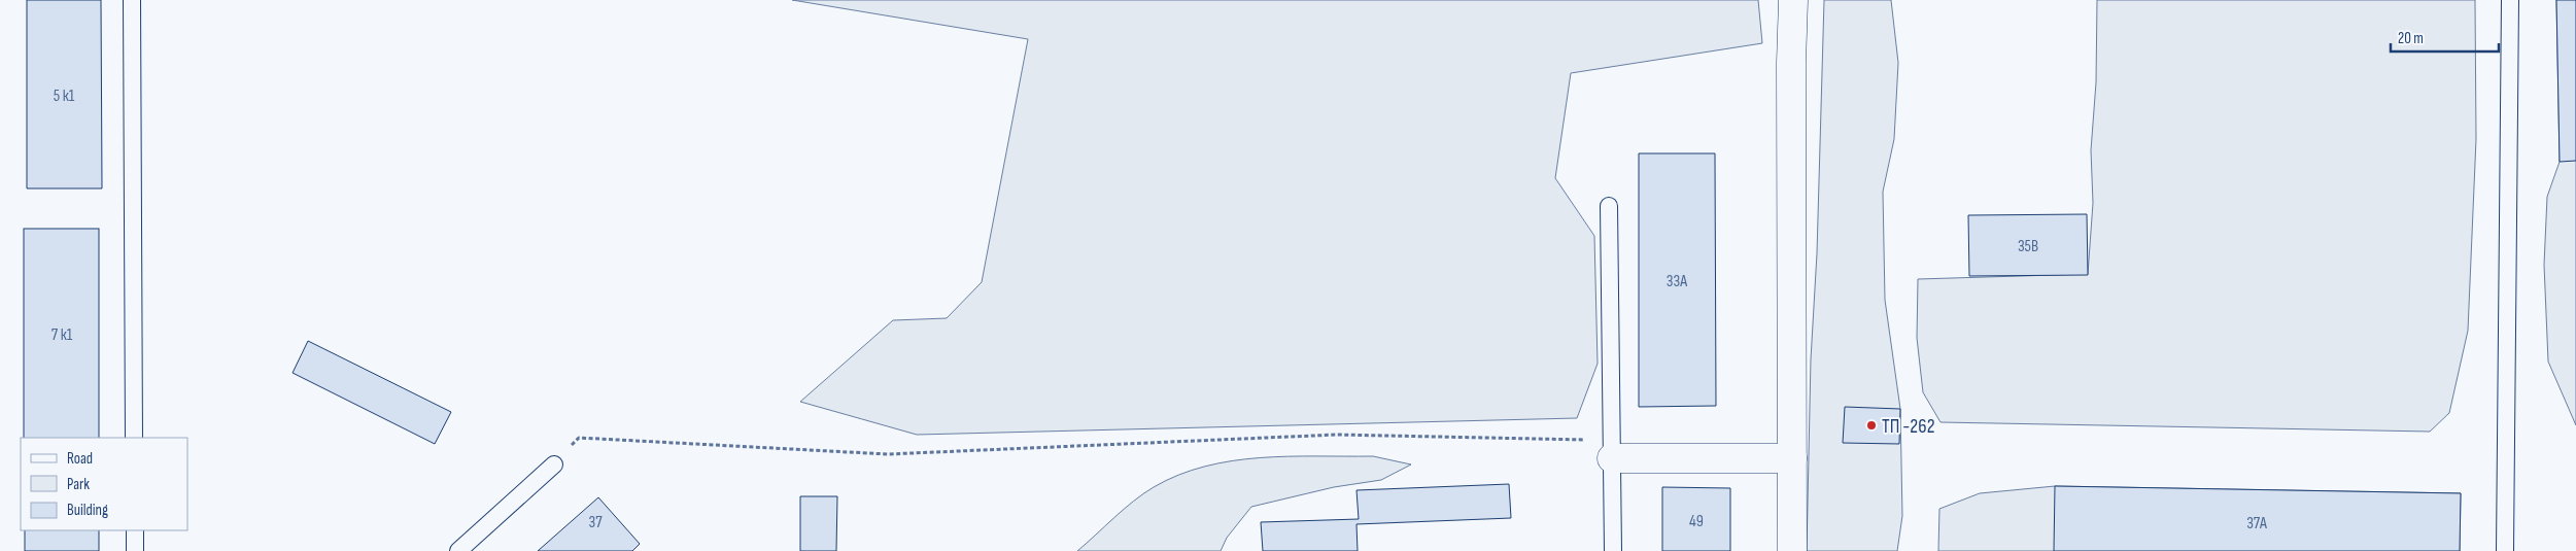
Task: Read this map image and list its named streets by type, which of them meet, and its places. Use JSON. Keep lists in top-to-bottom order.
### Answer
{
  "places": ["ТП -262"],
  "house_numbers": [
    "5 к1",
    "35В",
    "33А",
    "7 к1",
    "49",
    "37",
    "37А"
  ],
  "legend": ["Road", "Park", "Building"],
  "scale_bar": "20 m"
}
